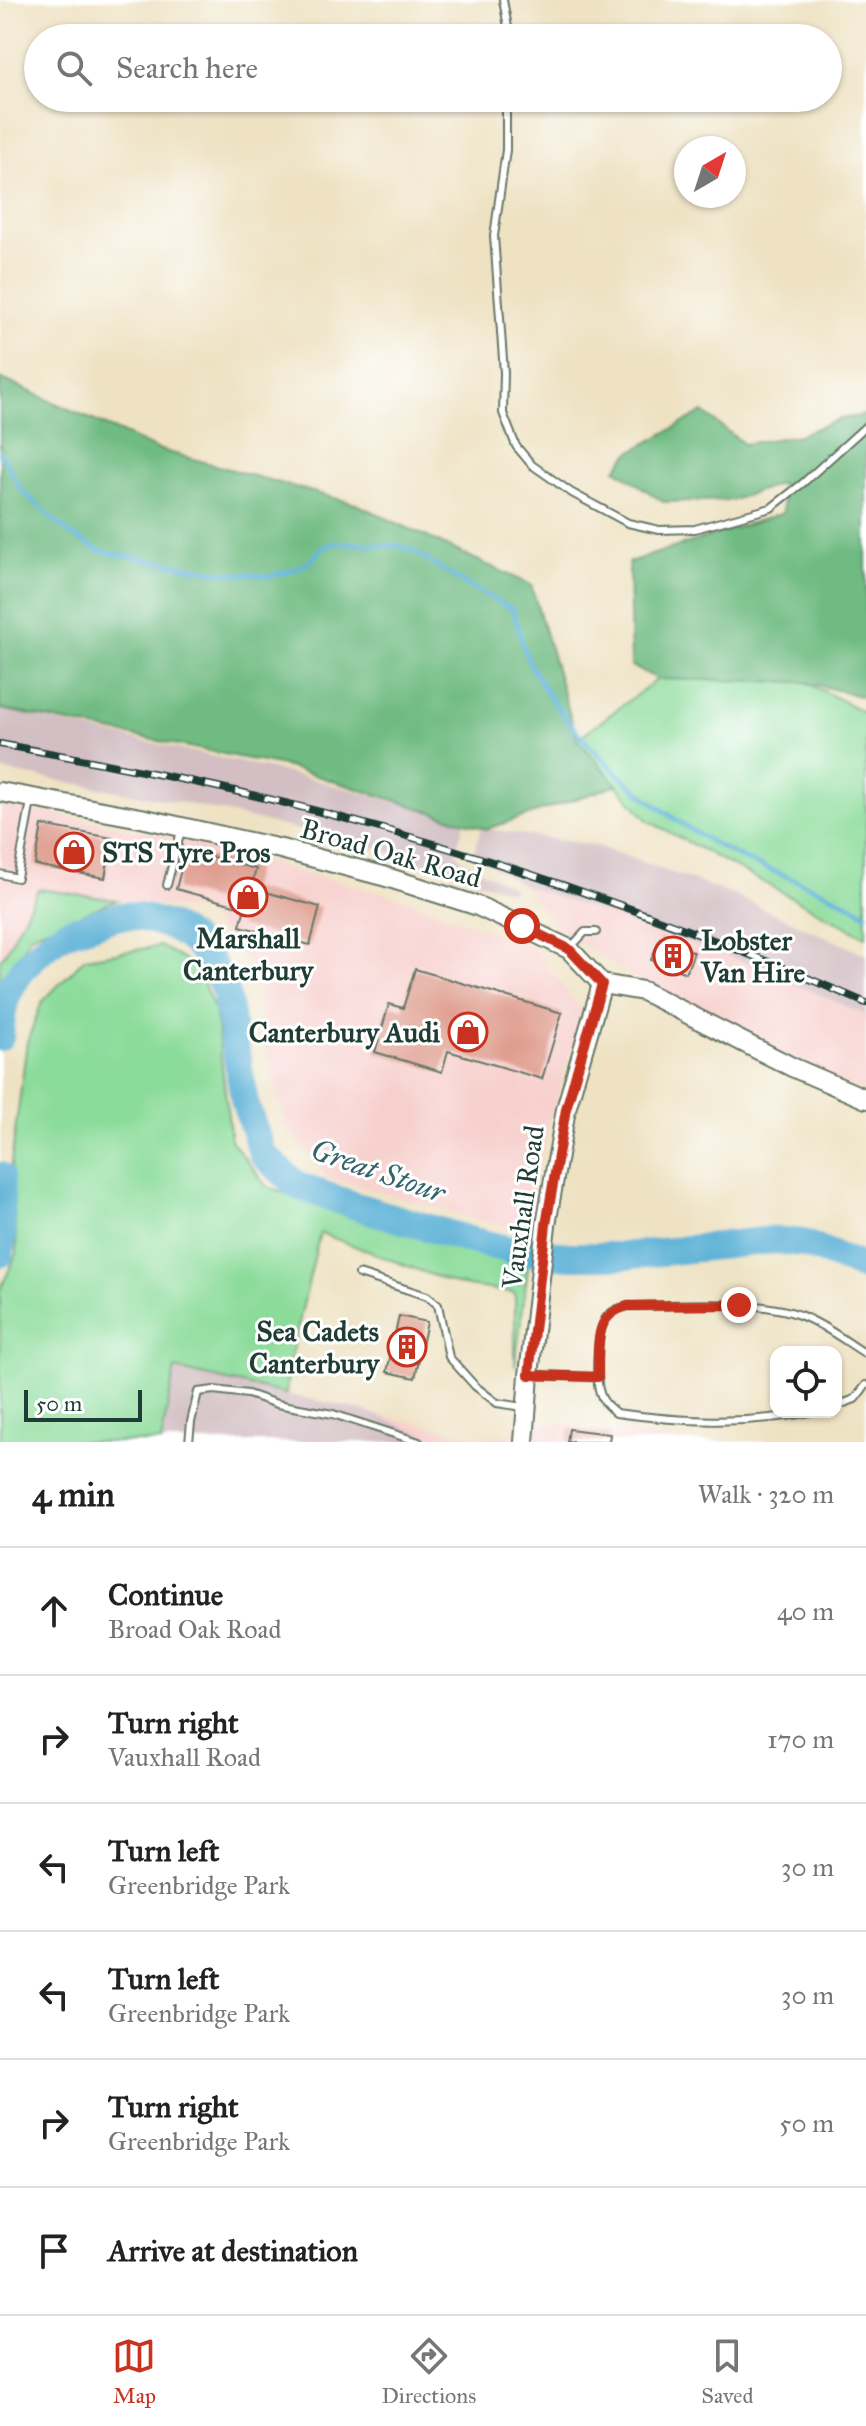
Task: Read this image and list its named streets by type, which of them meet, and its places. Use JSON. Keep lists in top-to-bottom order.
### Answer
{
  "streets": {
    "street": ["Broad Oak Road", "Vauxhall Road"]
  },
  "crossings": [
    ["Broad Oak Road", "Vauxhall Road"]
  ],
  "water": ["Great Stour"],
  "places": {
    "shop": ["STS Tyre Pros", "Marshall Canterbury", "Canterbury Audi"],
    "building": ["Lobster Van Hire", "Sea Cadets Canterbury"]
  },
  "scale_bar": "50 m",
  "north": "top right",
  "page": {
    "search": "Search here",
    "scale": "50 m",
    "heading": ["4 min", "Walk · 320 m"],
    "list": [
      ["Continue", "Broad Oak Road", "40 m"],
      ["Turn right", "Vauxhall Road", "170 m"],
      ["Turn left", "Greenbridge Park", "30 m"],
      ["Turn left", "Greenbridge Park", "30 m"],
      ["Turn right", "Greenbridge Park", "50 m"],
      "Arrive at destination"
    ],
    "nav": ["Map", "Directions", "Saved"]
  }
}
